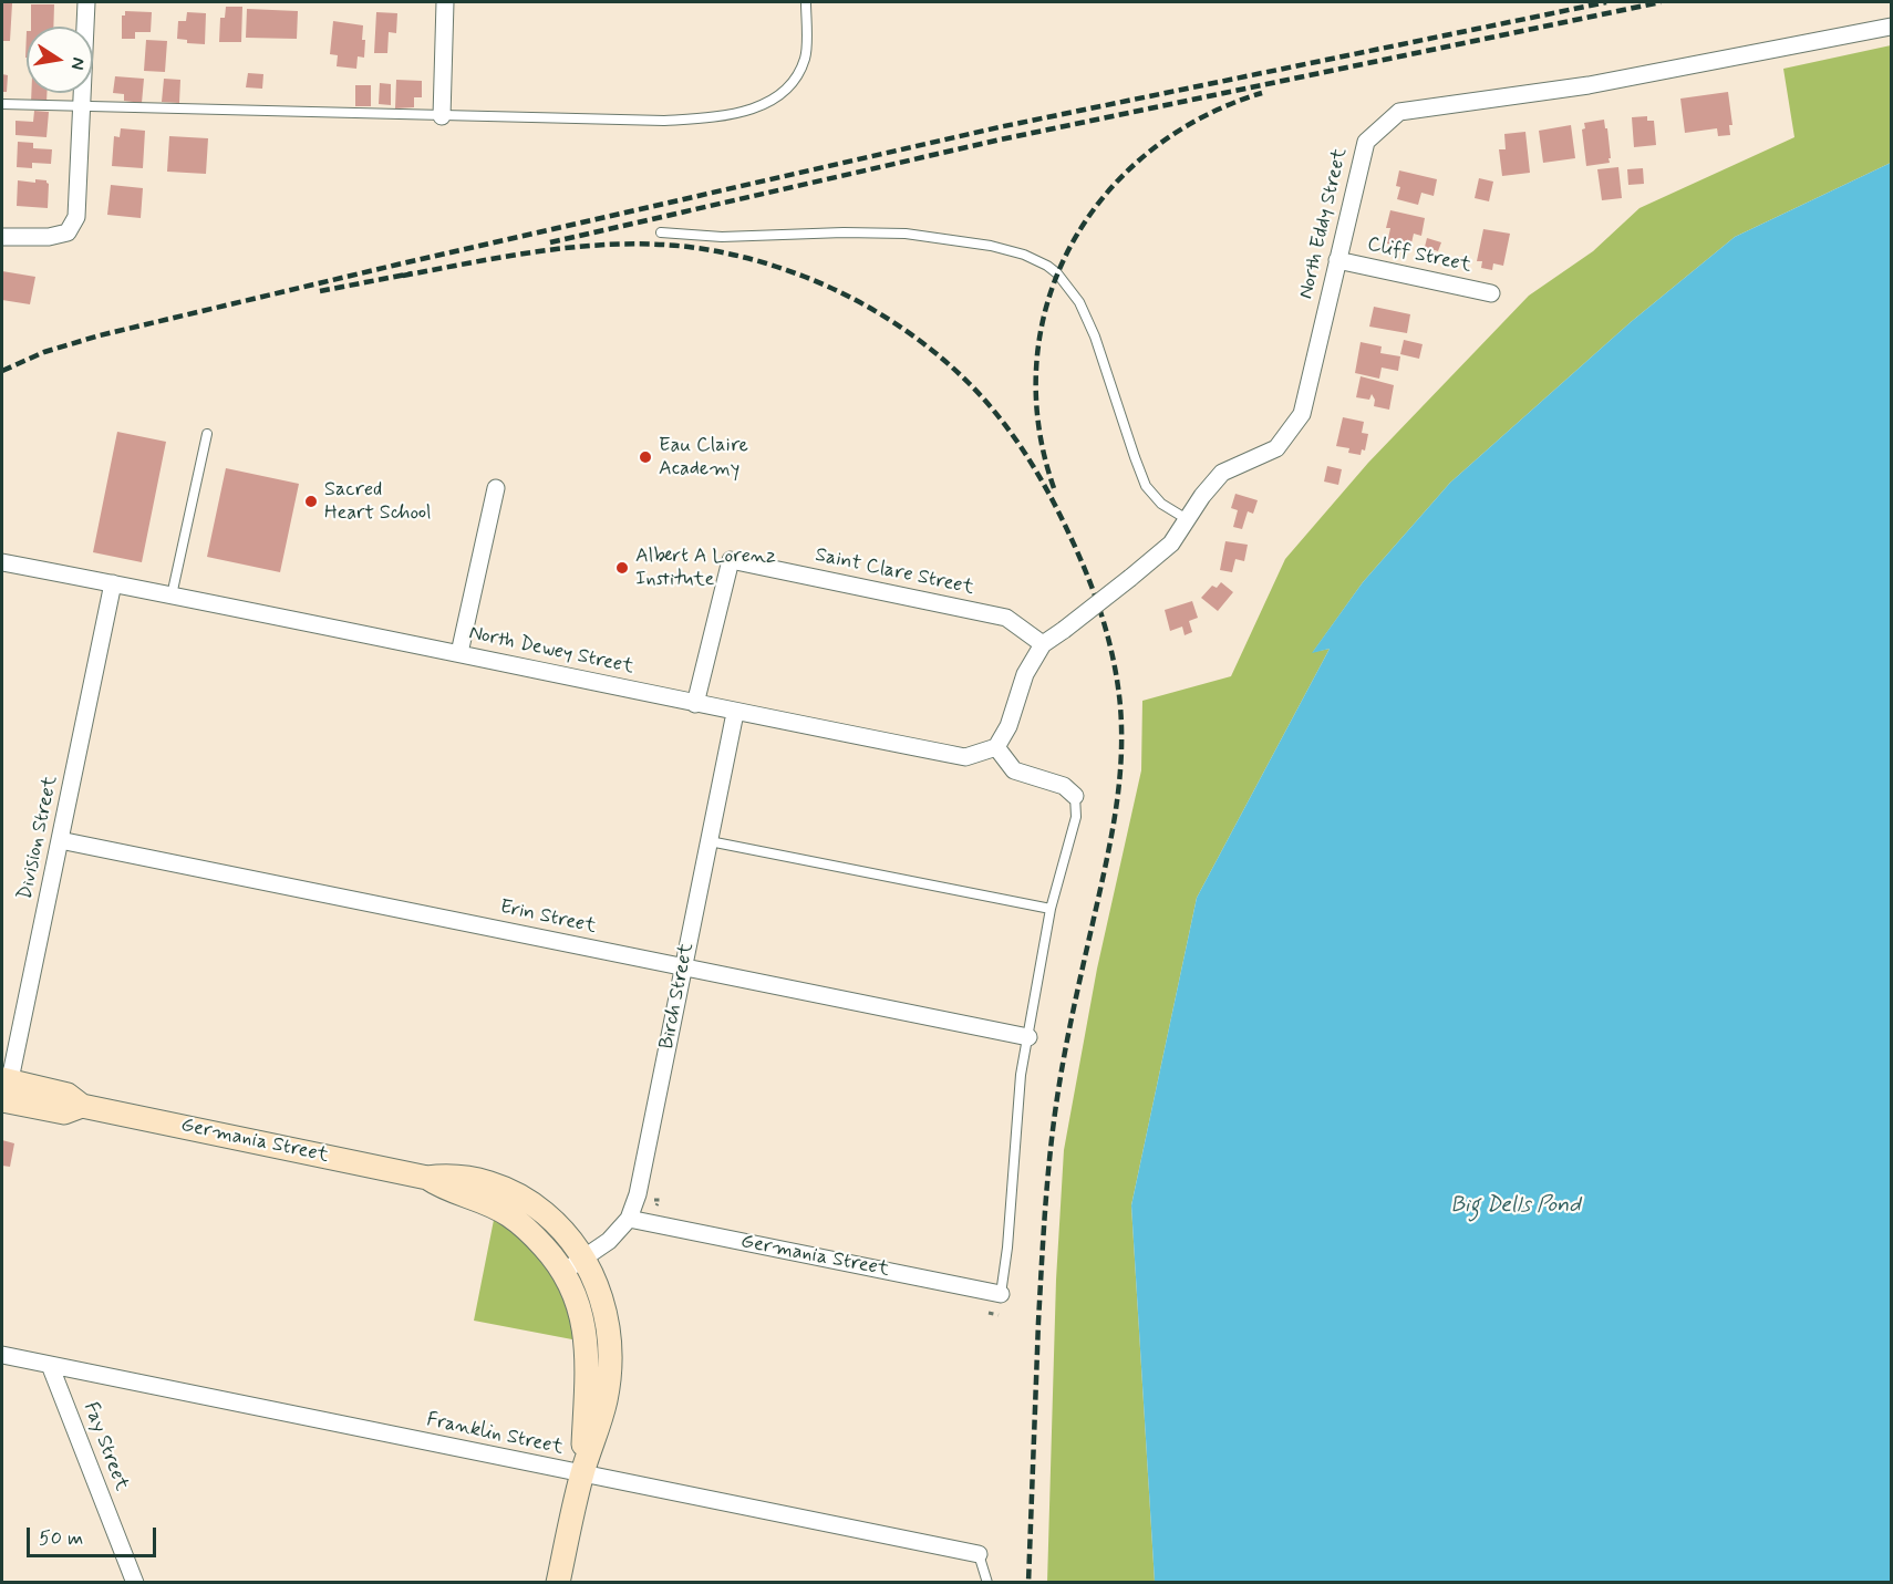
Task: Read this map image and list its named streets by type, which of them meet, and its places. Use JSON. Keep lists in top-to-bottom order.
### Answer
{
  "streets": {
    "main road": ["Germania Street"],
    "street": [
      "North Eddy Street",
      "Cliff Street",
      "Saint Clare Street",
      "North Dewey Street",
      "Division Street",
      "Erin Street",
      "Birch Street",
      "Franklin Street",
      "Fay Street"
    ]
  },
  "crossings": [
    ["North Eddy Street", "Cliff Street"],
    ["North Eddy Street", "Saint Clare Street"],
    ["Saint Clare Street", "North Dewey Street"],
    ["North Dewey Street", "Division Street"],
    ["North Dewey Street", "Birch Street"],
    ["Division Street", "Erin Street"],
    ["Division Street", "Germania Street"],
    ["Erin Street", "Birch Street"],
    ["Birch Street", "Germania Street"],
    ["Franklin Street", "Fay Street"]
  ],
  "water": ["Big Dells Pond"],
  "places": ["Eau Claire Academy", "Sacred Heart School", "Albert A Lorenz Institute"],
  "scale_bar": "50 m",
  "north": "right"
}
